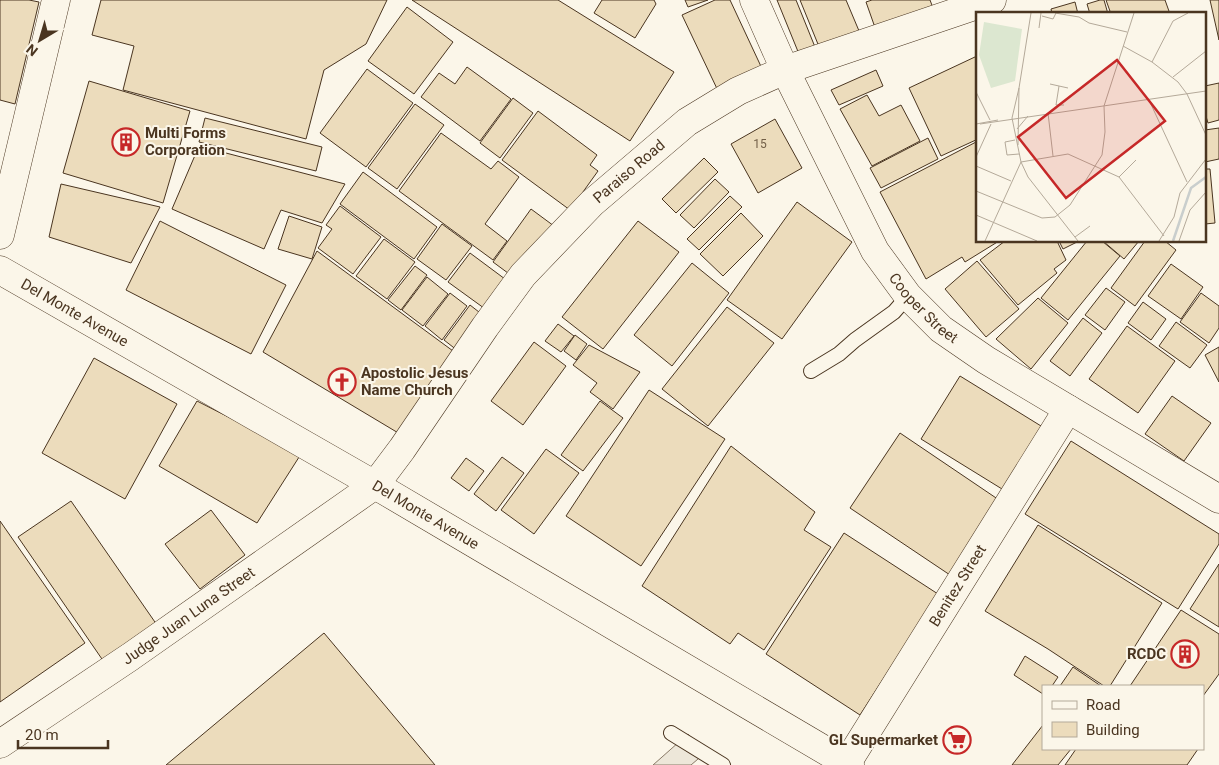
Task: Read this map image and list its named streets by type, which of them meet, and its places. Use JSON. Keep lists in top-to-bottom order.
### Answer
{
  "streets": {
    "street": [
      "Paraiso Road",
      "Cooper Street",
      "Del Monte Avenue",
      "Benitez Street",
      "Judge Juan Luna Street"
    ]
  },
  "crossings": [
    ["Paraiso Road", "Cooper Street"],
    ["Paraiso Road", "Del Monte Avenue"],
    ["Paraiso Road", "Judge Juan Luna Street"],
    ["Cooper Street", "Benitez Street"],
    ["Del Monte Avenue", "Benitez Street"],
    ["Del Monte Avenue", "Judge Juan Luna Street"]
  ],
  "places": {
    "building": ["Multi Forms Corporation", "RCDC"],
    "church": ["Apostolic Jesus Name Church"],
    "supermarket": ["GL Supermarket"]
  },
  "house_numbers": ["15"],
  "legend": ["Road", "Building"],
  "scale_bar": "20 m",
  "north": "bottom left"
}
